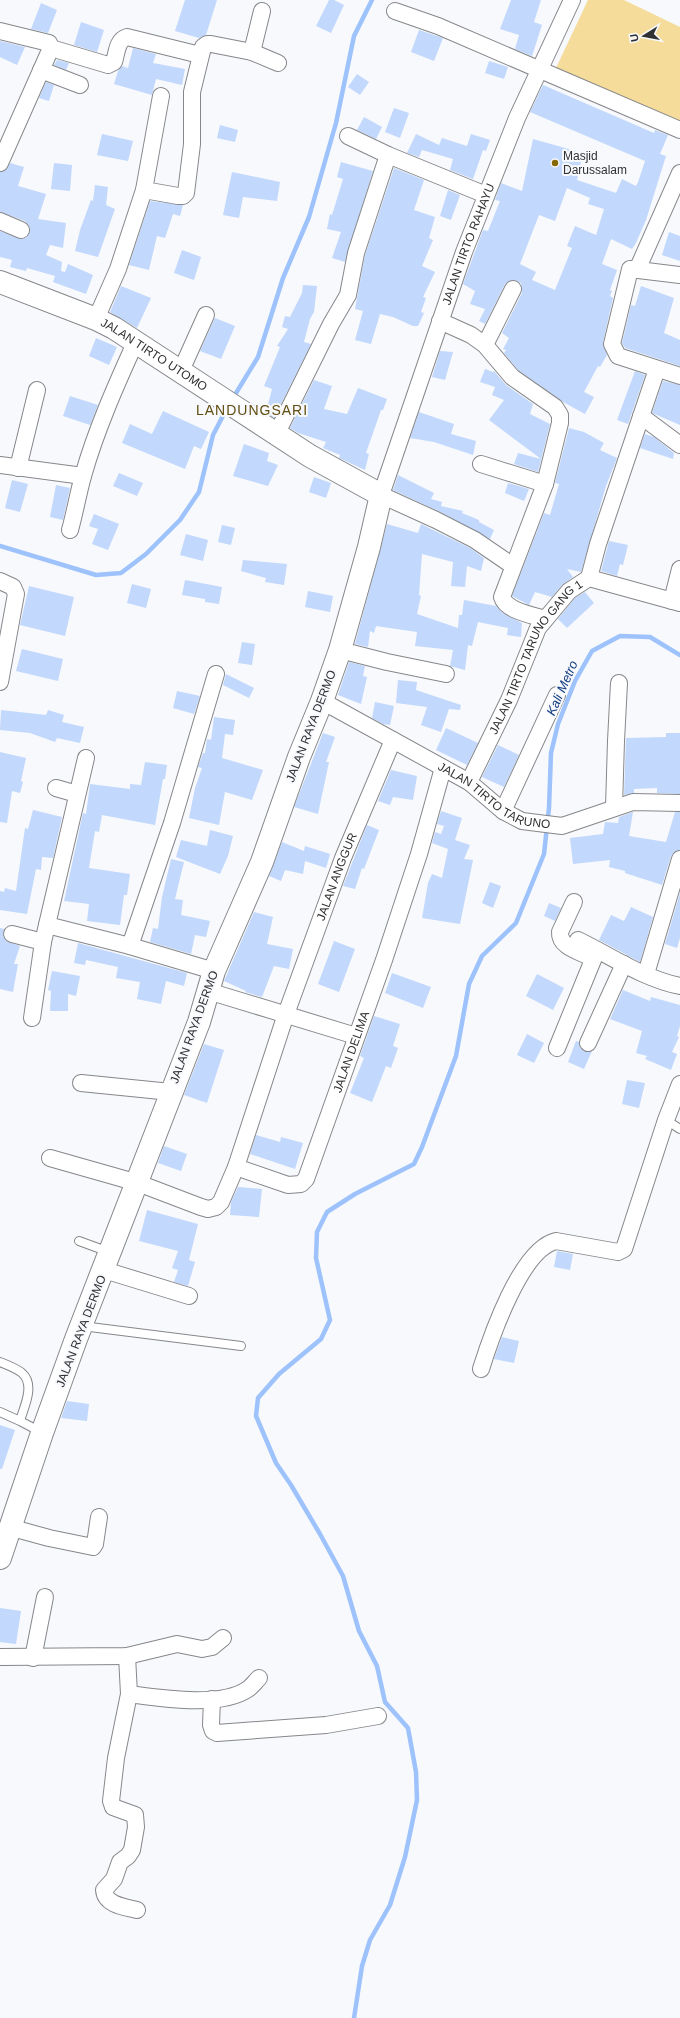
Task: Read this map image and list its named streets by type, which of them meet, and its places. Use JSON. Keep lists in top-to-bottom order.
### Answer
{
  "streets": {
    "street": [
      "JALAN TIRTO RAHAYU",
      "JALAN TIRTO UTOMO",
      "JALAN TIRTO TARUNO GANG 1",
      "JALAN RAYA DERMO",
      "JALAN TIRTO TARUNO",
      "JALAN ANGGUR",
      "JALAN DELIMA"
    ]
  },
  "crossings": [
    ["JALAN TIRTO RAHAYU", "JALAN TIRTO UTOMO"],
    ["JALAN TIRTO RAHAYU", "JALAN RAYA DERMO"],
    ["JALAN TIRTO UTOMO", "JALAN RAYA DERMO"],
    ["JALAN TIRTO TARUNO GANG 1", "JALAN TIRTO TARUNO"],
    ["JALAN RAYA DERMO", "JALAN TIRTO TARUNO"],
    ["JALAN RAYA DERMO", "JALAN ANGGUR"],
    ["JALAN TIRTO TARUNO", "JALAN ANGGUR"],
    ["JALAN TIRTO TARUNO", "JALAN DELIMA"],
    ["JALAN ANGGUR", "JALAN DELIMA"]
  ],
  "districts": ["LANDUNGSARI"],
  "water": ["Kali Metro"],
  "places": ["Masjid Darussalam"],
  "north": "left"
}
